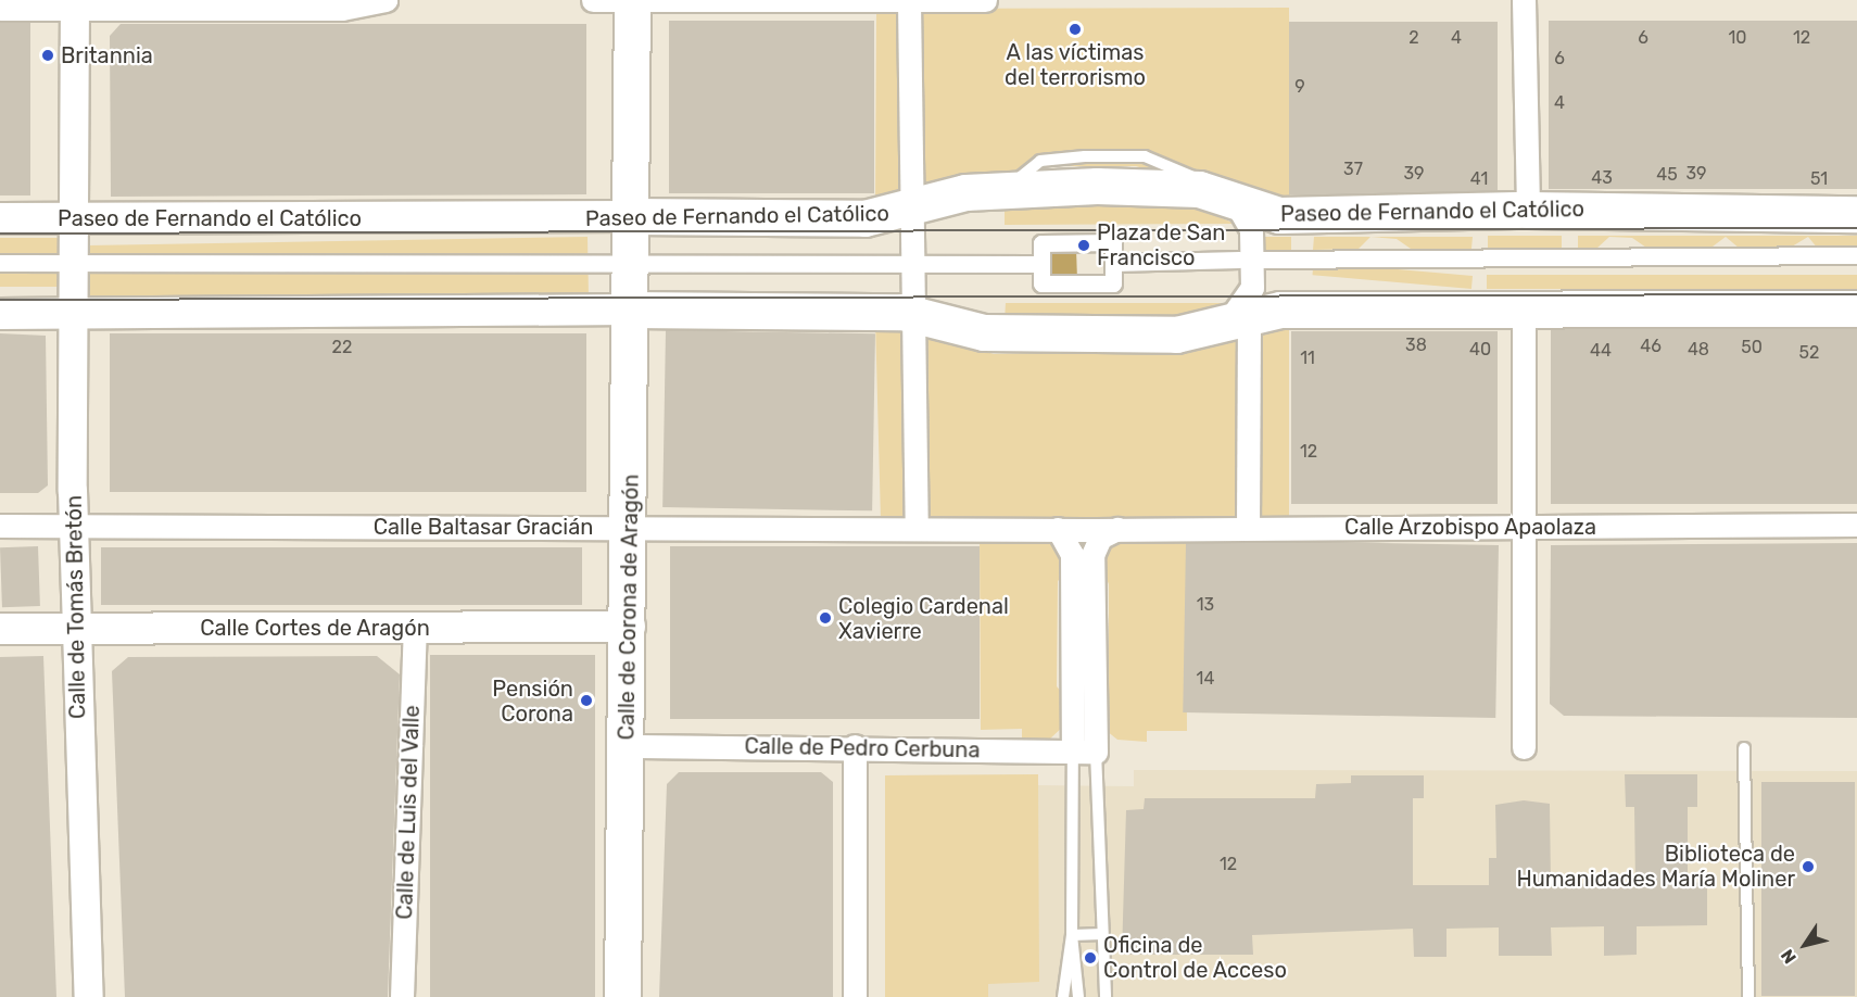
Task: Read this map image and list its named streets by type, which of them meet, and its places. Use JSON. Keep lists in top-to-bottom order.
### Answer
{
  "streets": {
    "main road": ["Paseo de Fernando el Católico", "Calle de Corona de Aragón", "Calle Cortes de Aragón"],
    "street": [
      "Calle Baltasar Gracián",
      "Calle Arzobispo Apaolaza",
      "Calle de Tomás Bretón",
      "Calle de Pedro Cerbuna",
      "Calle de Luis del Valle"
    ]
  },
  "crossings": [
    ["Paseo de Fernando el Católico", "Calle de Tomás Bretón"],
    ["Paseo de Fernando el Católico", "Calle de Corona de Aragón"],
    ["Calle Baltasar Gracián", "Calle Arzobispo Apaolaza"],
    ["Calle Baltasar Gracián", "Calle de Tomás Bretón"],
    ["Calle Baltasar Gracián", "Calle de Corona de Aragón"],
    ["Calle de Tomás Bretón", "Calle Cortes de Aragón"],
    ["Calle de Corona de Aragón", "Calle Cortes de Aragón"],
    ["Calle de Corona de Aragón", "Calle de Pedro Cerbuna"],
    ["Calle Cortes de Aragón", "Calle de Luis del Valle"]
  ],
  "places": [
    "A las víctimas del terrorismo",
    "Britannia",
    "Plaza de San Francisco",
    "Colegio Cardenal Xavierre",
    "Pensión Corona",
    "Biblioteca de Humanidades María Moliner",
    "Oficina de Control de Acceso"
  ],
  "house_numbers": [
    "2",
    "4",
    "6",
    "10",
    "12",
    "6",
    "9",
    "4",
    "37",
    "39",
    "39",
    "45",
    "43",
    "41",
    "51",
    "38",
    "46",
    "22",
    "50",
    "40",
    "48",
    "44",
    "52",
    "11",
    "12",
    "13",
    "14",
    "12"
  ],
  "north": "bottom left"
}
